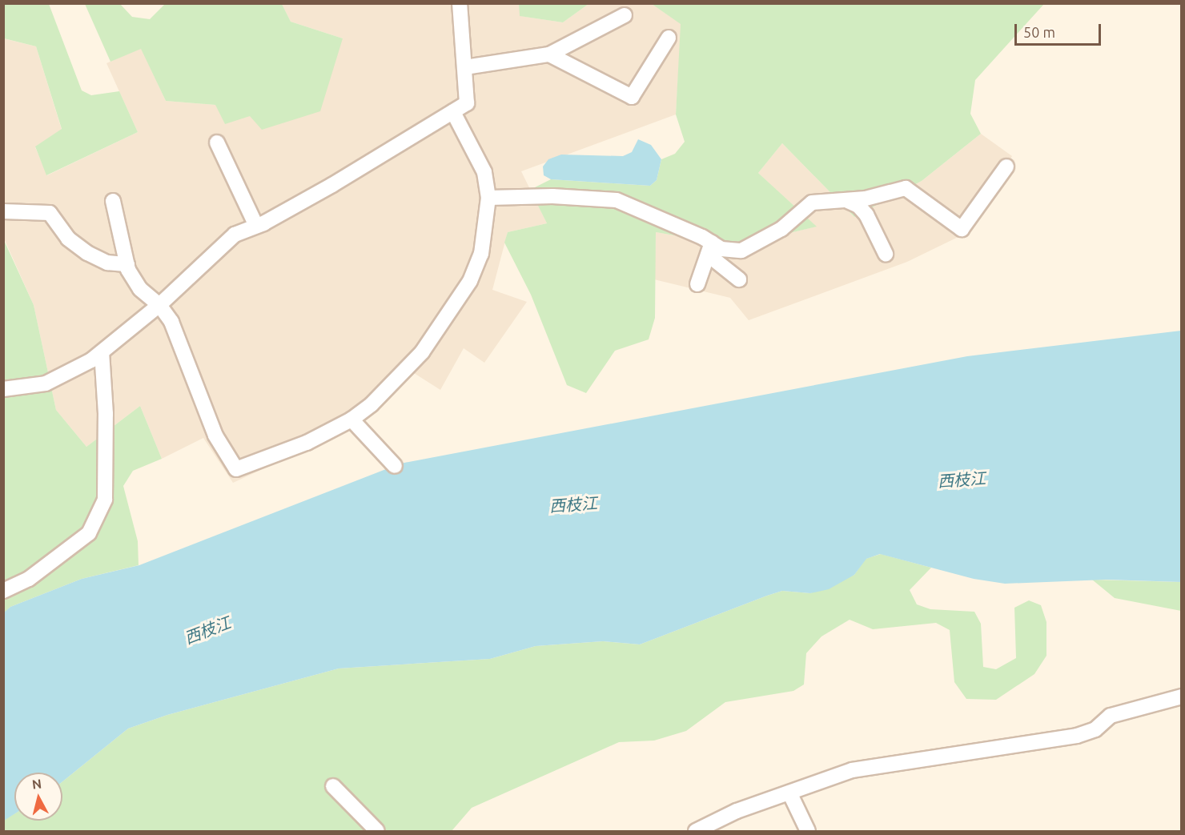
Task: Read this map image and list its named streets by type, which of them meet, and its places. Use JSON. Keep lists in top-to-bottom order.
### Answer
{
  "water": ["西枝江"],
  "scale_bar": "50 m",
  "north": "top"
}
